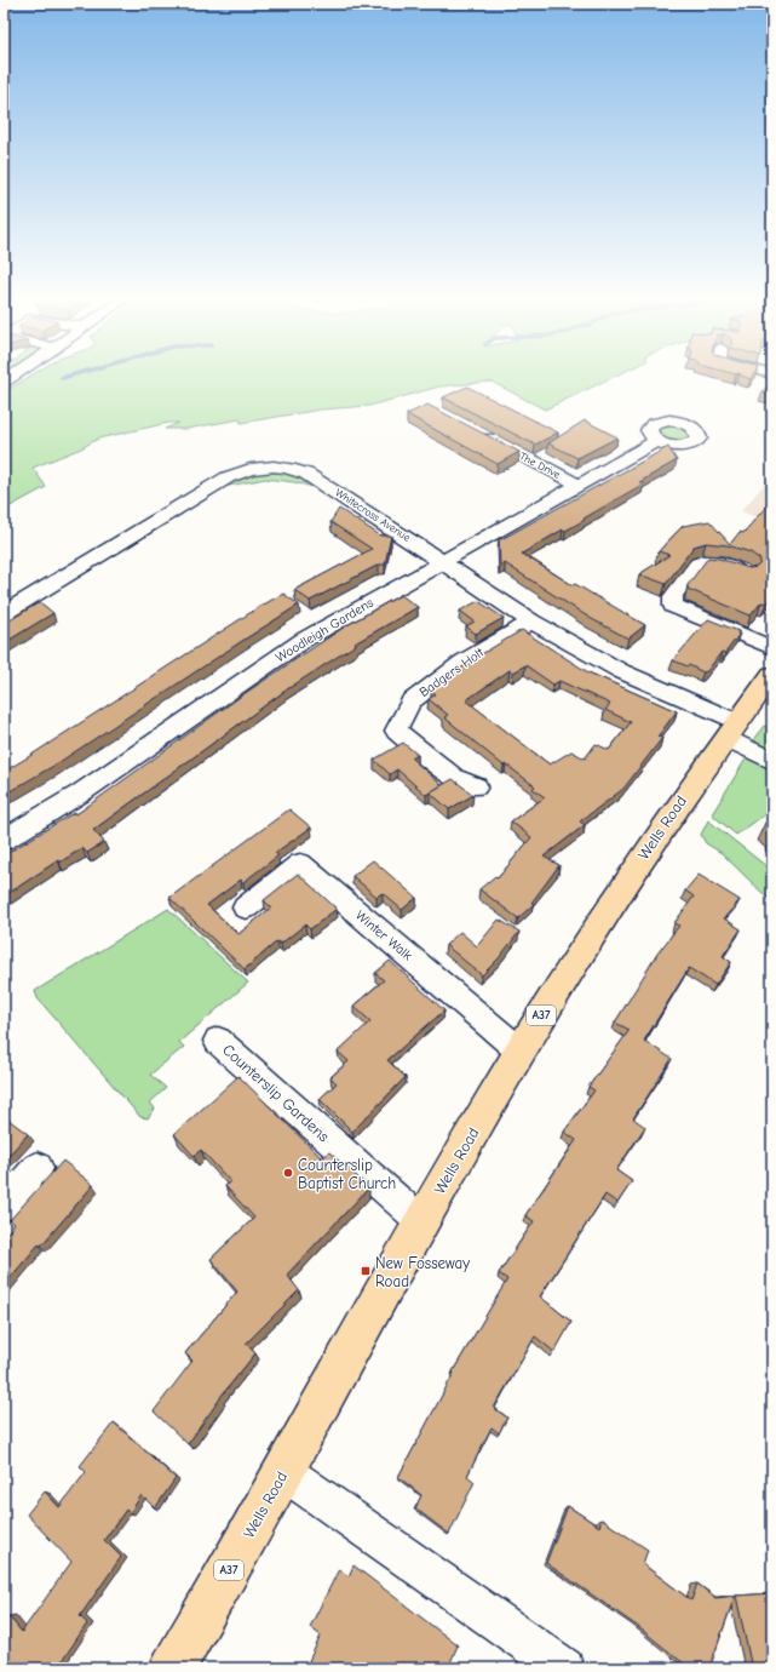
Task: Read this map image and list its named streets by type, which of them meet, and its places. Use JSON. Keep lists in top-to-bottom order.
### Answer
{
  "streets": {
    "highway": ["Wells Road", "A37"],
    "street": [
      "The Drive",
      "Whitecross Avenue",
      "Woodleigh Gardens",
      "Badgers Holt",
      "Winter Walk",
      "Counterslip Gardens"
    ]
  },
  "crossings": [
    ["The Drive", "Woodleigh Gardens"],
    ["Whitecross Avenue", "Woodleigh Gardens"],
    ["Whitecross Avenue", "Badgers Holt"],
    ["Whitecross Avenue", "Wells Road"],
    ["Wells Road", "Winter Walk"],
    ["Wells Road", "Counterslip Gardens"]
  ],
  "places": {
    "other": ["Counterslip Baptist Church"],
    "transit": ["New Fosseway Road"]
  }
}
